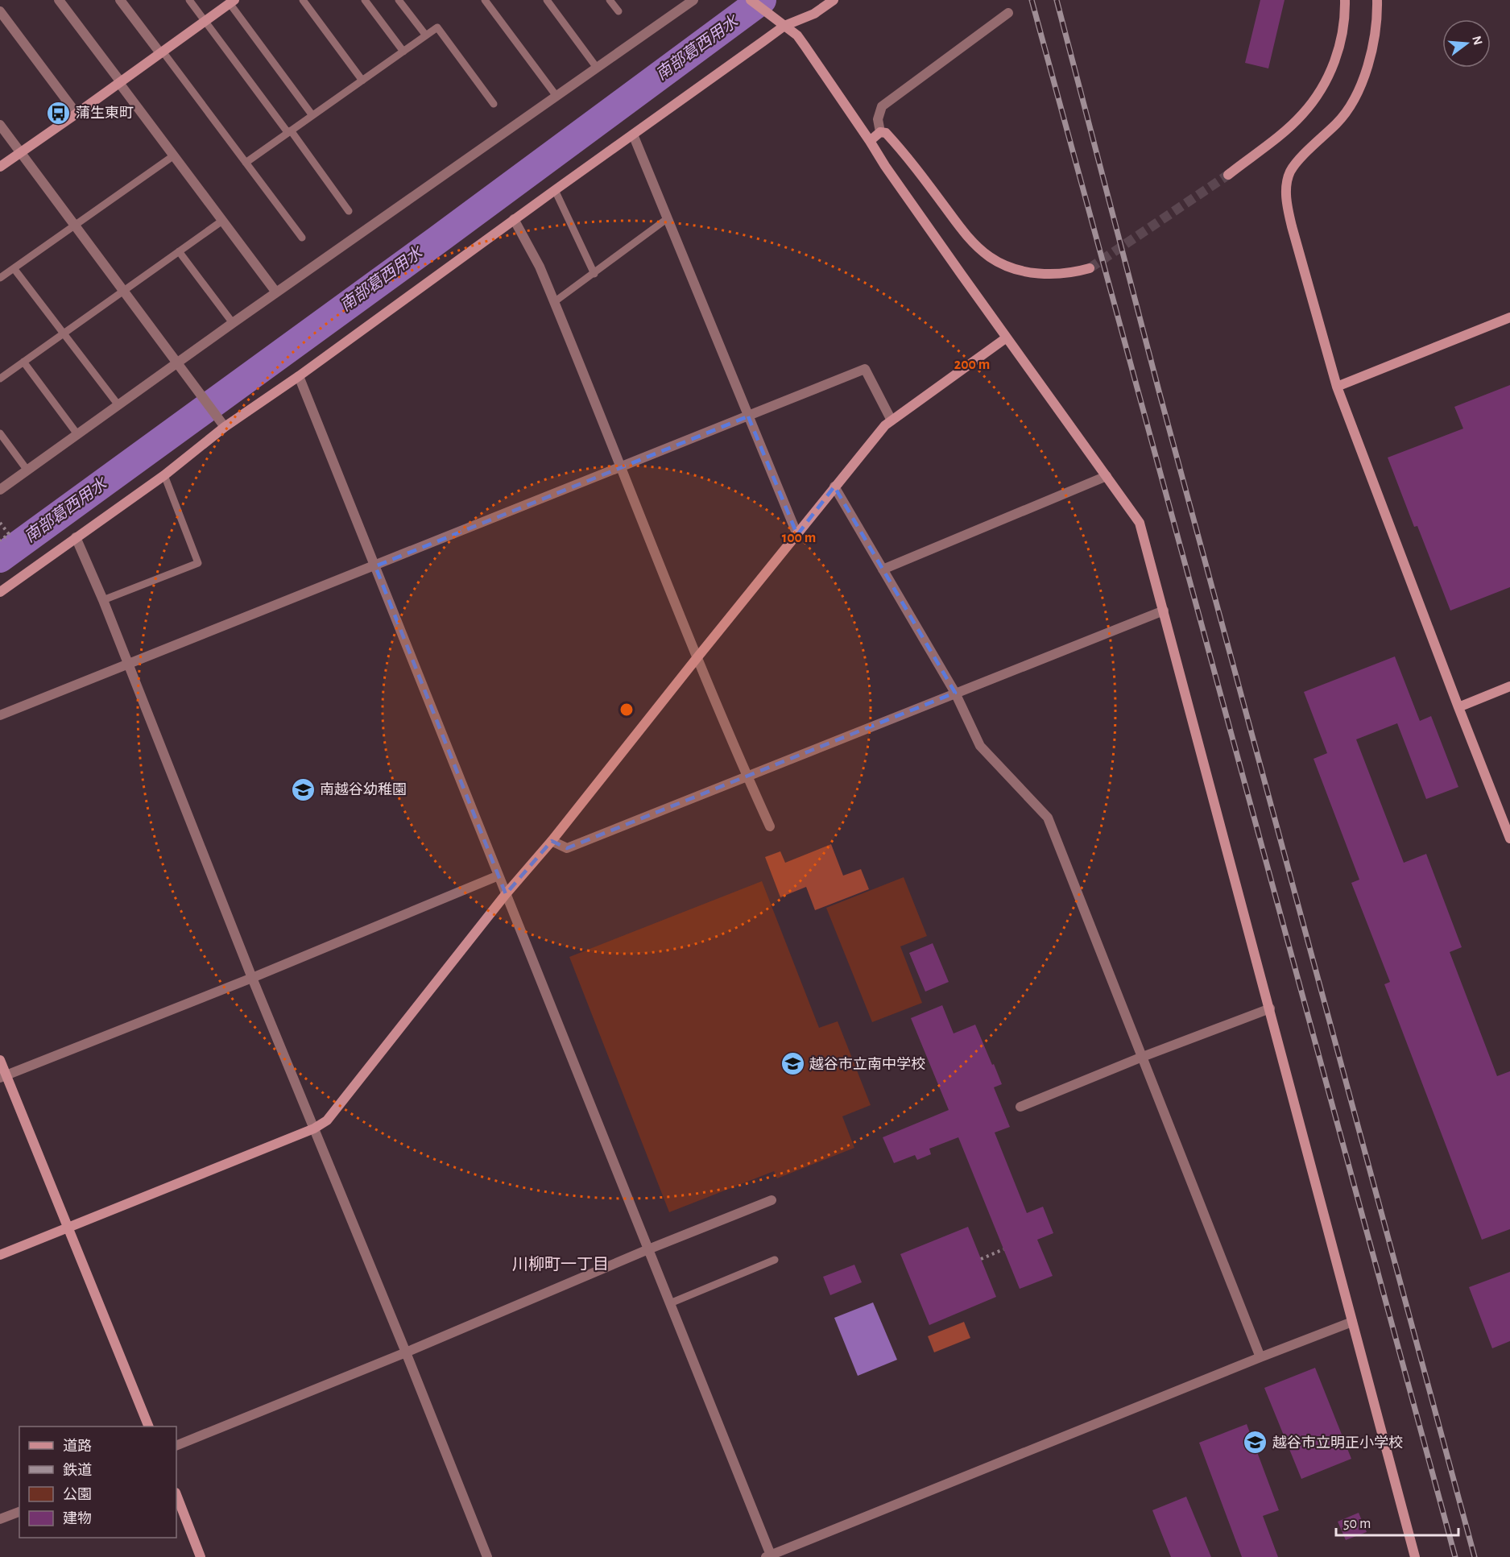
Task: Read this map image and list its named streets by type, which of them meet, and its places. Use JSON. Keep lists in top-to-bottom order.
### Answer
{
  "districts": ["川柳町一丁目"],
  "water": ["南部葛西用水"],
  "places": {
    "bus stop": ["蒲生東町"],
    "school or university": ["南越谷幼稚園", "越谷市立南中学校", "越谷市立明正小学校"]
  },
  "legend": [
    "道路",
    "鉄道",
    "公園",
    "建物"
  ],
  "scale_bar": "50 m",
  "north": "right",
  "rings": ["200 m", "100 m"]
}
